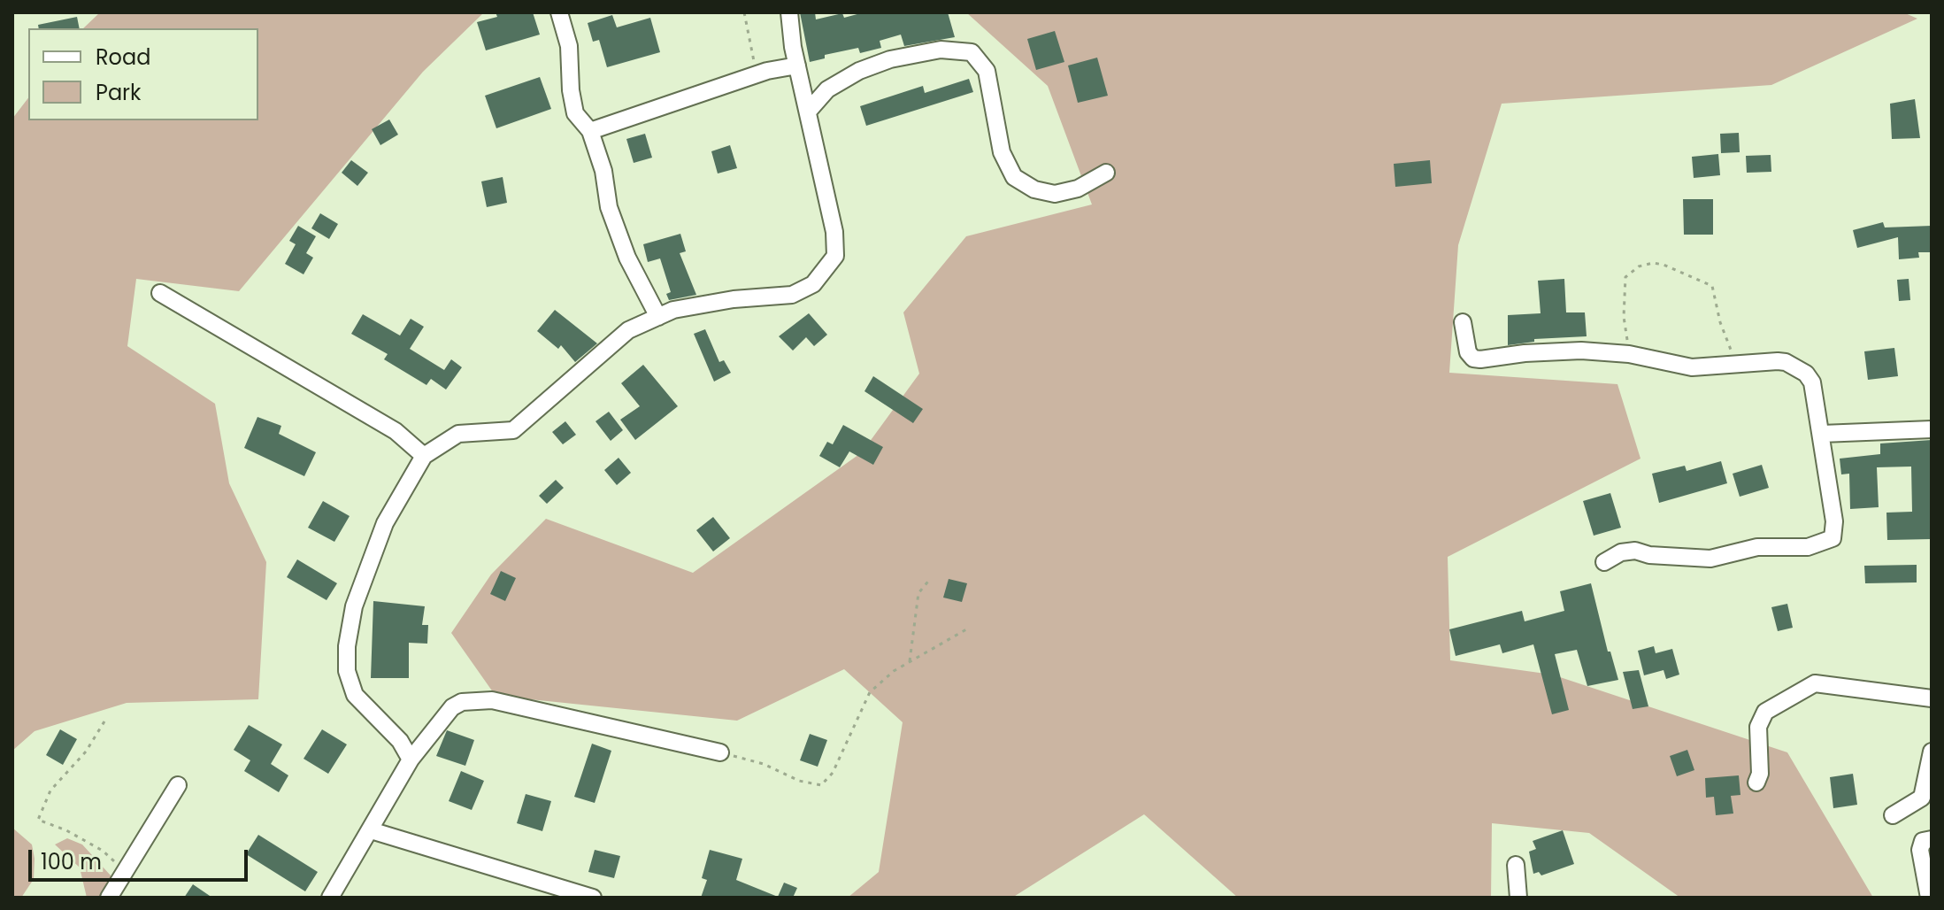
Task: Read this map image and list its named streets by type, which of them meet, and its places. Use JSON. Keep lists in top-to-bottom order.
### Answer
{
  "legend": ["Road", "Park"],
  "scale_bar": "100 m"
}
